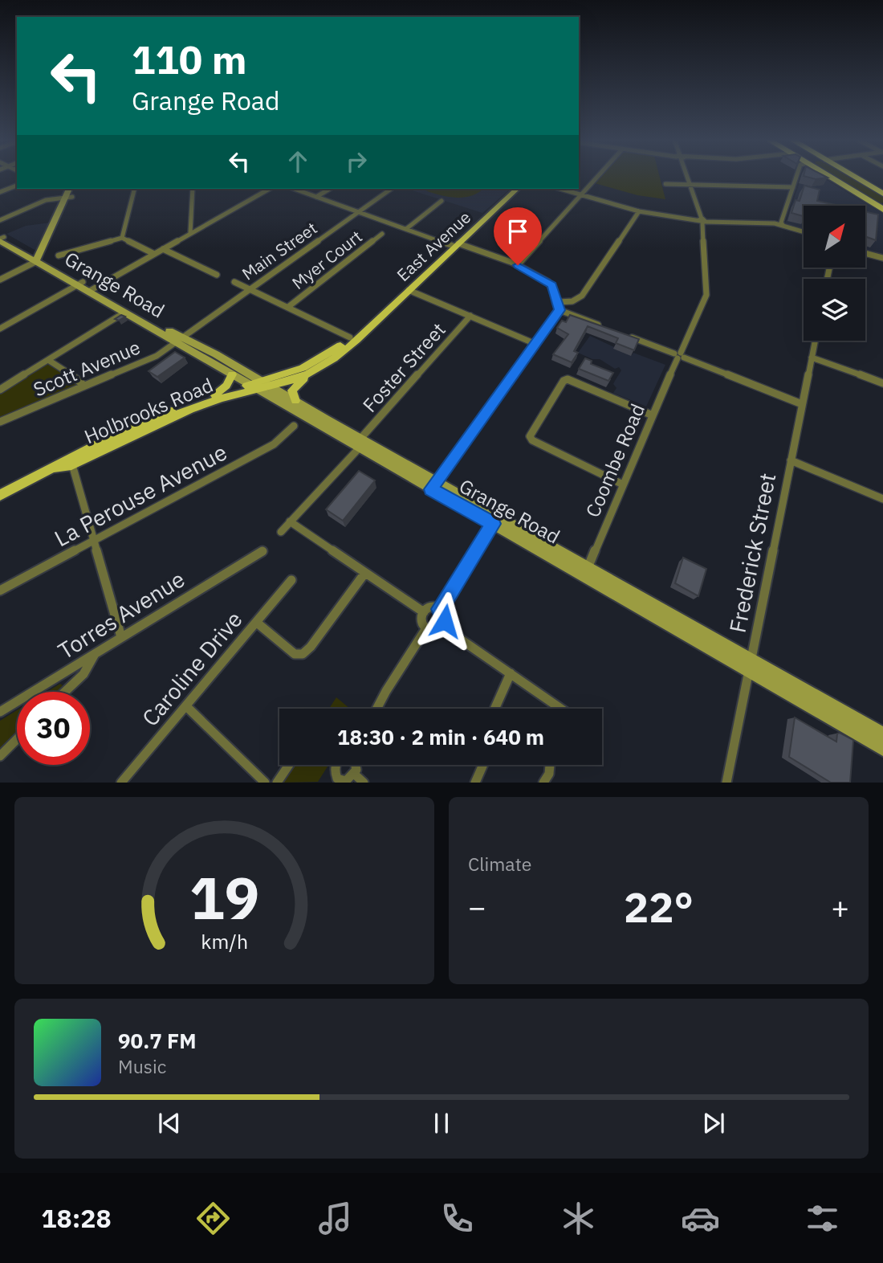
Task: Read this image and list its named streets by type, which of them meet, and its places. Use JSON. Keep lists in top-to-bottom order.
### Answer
{
  "streets": {
    "main road": ["East Avenue", "Grange Road", "Holbrooks Road"],
    "street": [
      "Main Street",
      "Myer Court",
      "Foster Street",
      "Scott Avenue",
      "Coombe Road",
      "La Perouse Avenue",
      "Frederick Street",
      "Torres Avenue",
      "Caroline Drive"
    ]
  },
  "crossings": [
    ["East Avenue", "Grange Road"],
    ["East Avenue", "Holbrooks Road"],
    ["Main Street", "Grange Road"],
    ["Main Street", "Scott Avenue"],
    ["Grange Road", "Foster Street"],
    ["Grange Road", "Scott Avenue"],
    ["Grange Road", "Holbrooks Road"],
    ["Grange Road", "Coombe Road"],
    ["Grange Road", "Frederick Street"]
  ],
  "north": "top right",
  "page": {
    "turn": ["110 m", "Grange Road"],
    "limit": "30",
    "trip": "18:30 · 2 min · 640 m",
    "tile": "Climate",
    "heat": ["−", "22°", "+"],
    "song": ["90.7 FM", "Music"],
    "tabs": "18:28",
    "gauge": ["19", "km/h"]
  }
}
